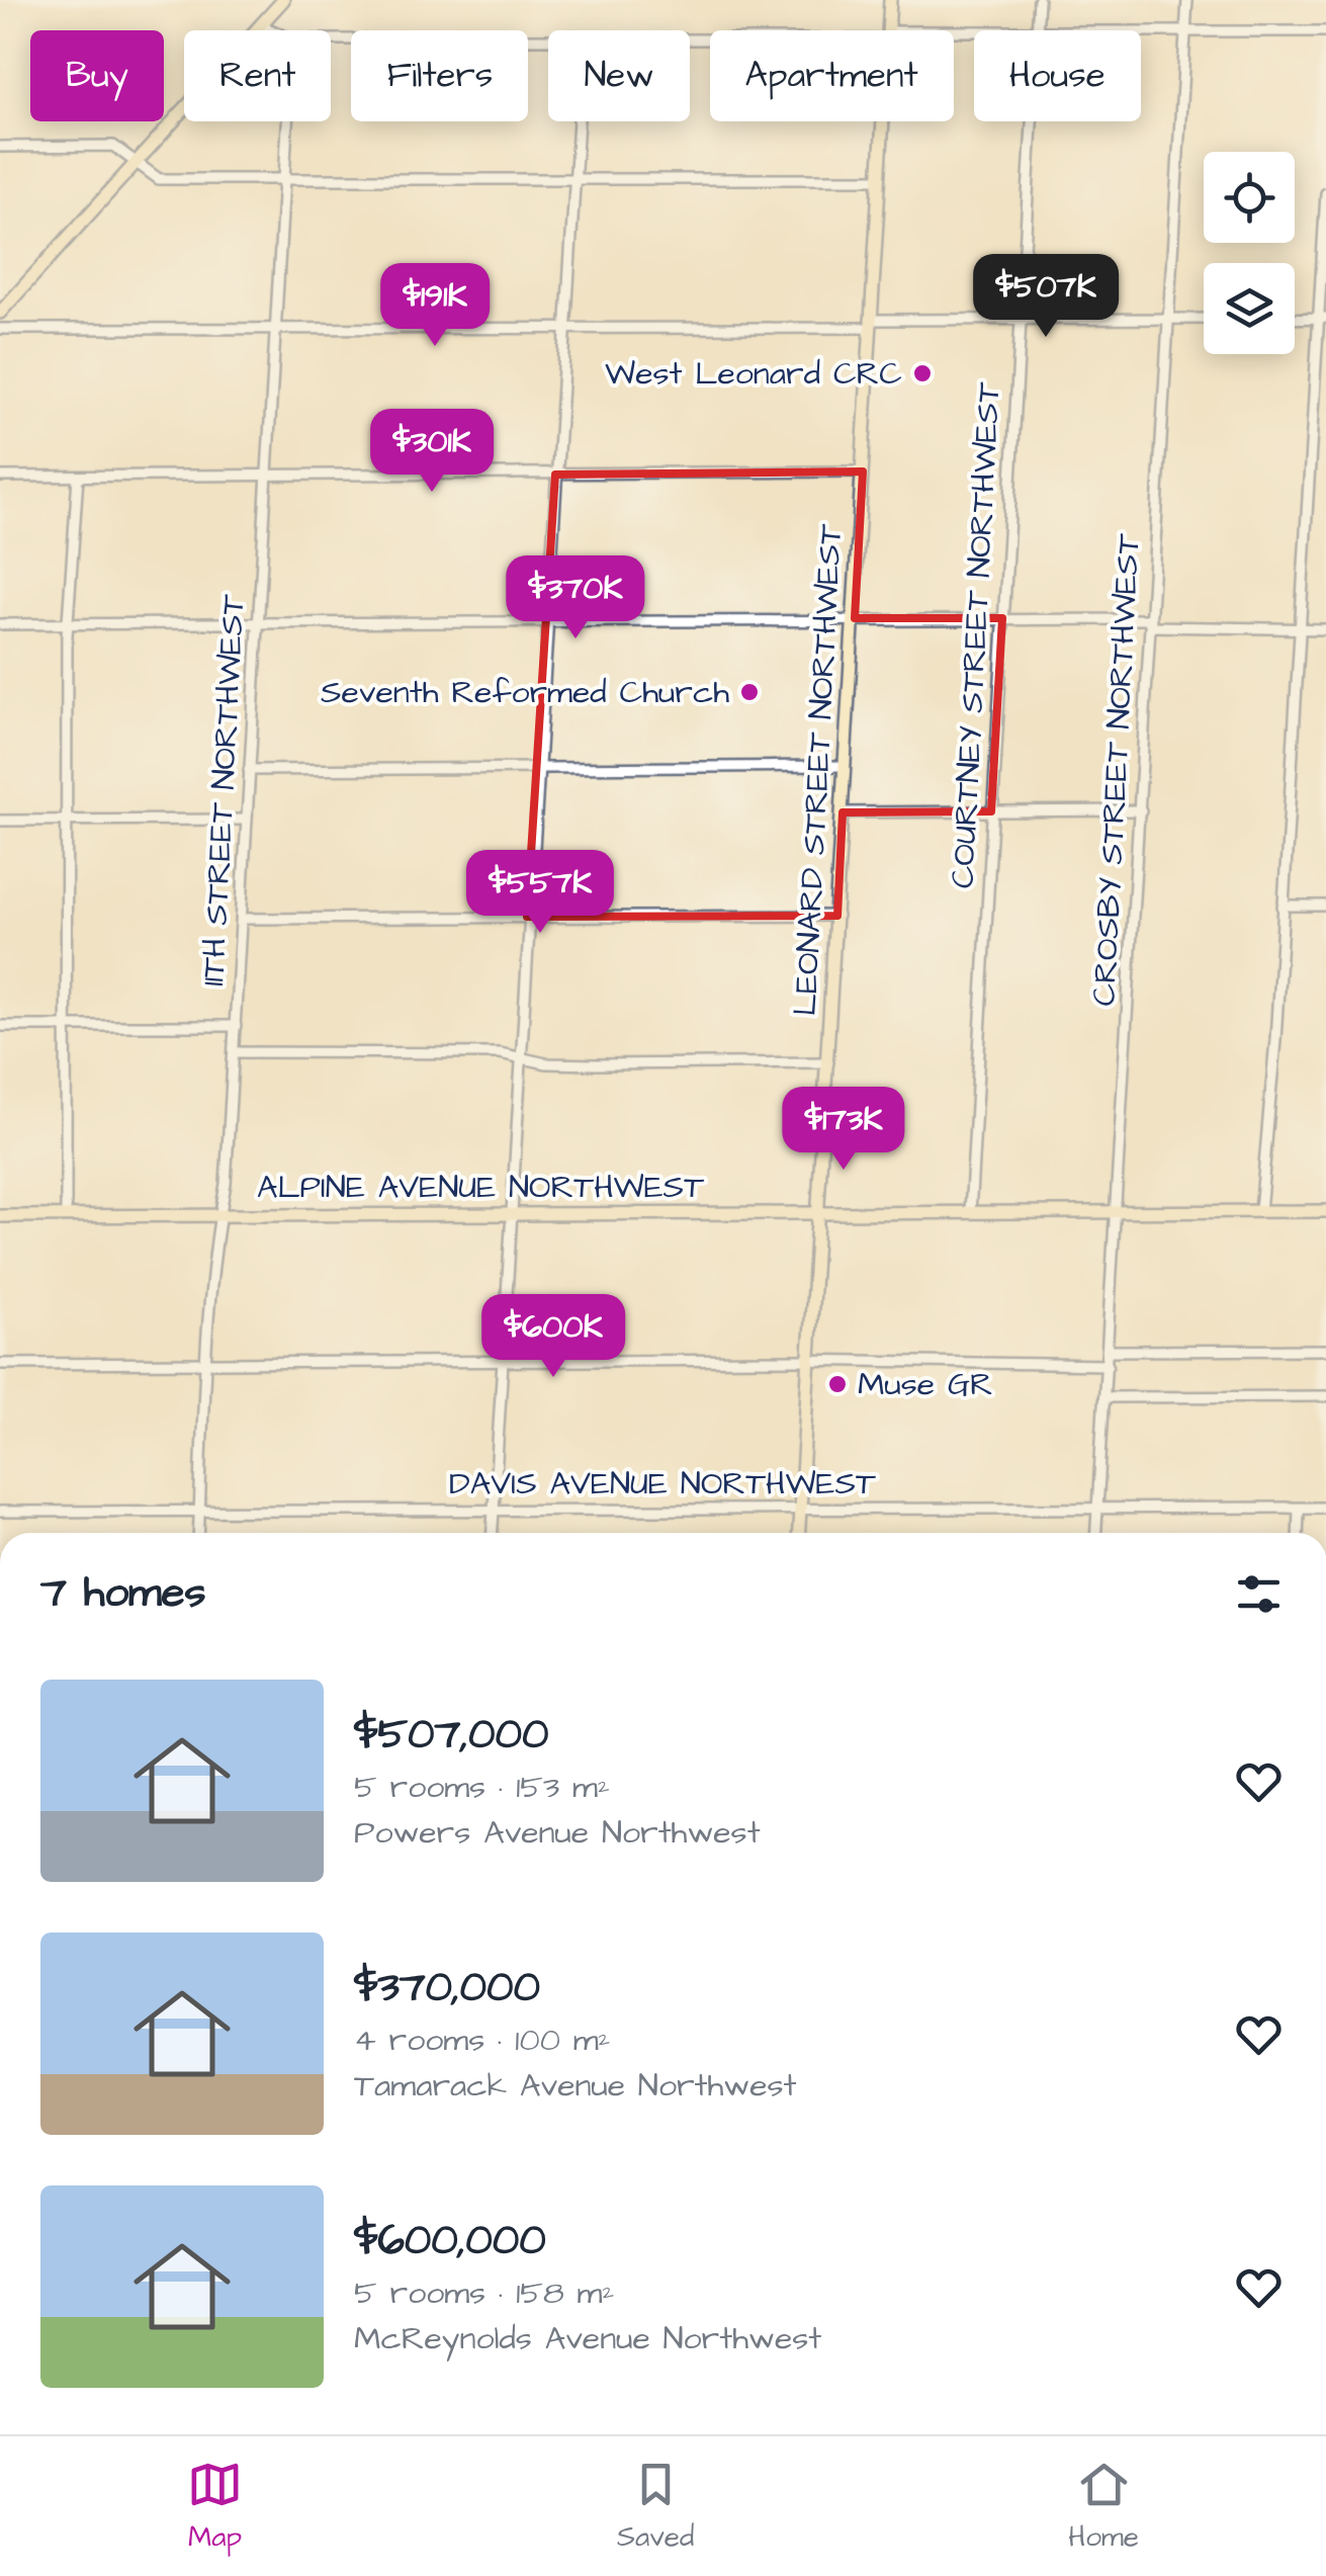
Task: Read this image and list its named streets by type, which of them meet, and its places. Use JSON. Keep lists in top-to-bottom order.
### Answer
{
  "streets": {
    "main road": ["LEONARD STREET NORTHWEST", "ALPINE AVENUE NORTHWEST"],
    "street": [
      "COURTNEY STREET NORTHWEST",
      "CROSBY STREET NORTHWEST",
      "11TH STREET NORTHWEST",
      "DAVIS AVENUE NORTHWEST"
    ]
  },
  "crossings": [
    ["COURTNEY STREET NORTHWEST", "ALPINE AVENUE NORTHWEST"],
    ["LEONARD STREET NORTHWEST", "ALPINE AVENUE NORTHWEST"],
    ["LEONARD STREET NORTHWEST", "DAVIS AVENUE NORTHWEST"],
    ["CROSBY STREET NORTHWEST", "ALPINE AVENUE NORTHWEST"],
    ["CROSBY STREET NORTHWEST", "DAVIS AVENUE NORTHWEST"],
    ["11TH STREET NORTHWEST", "ALPINE AVENUE NORTHWEST"],
    ["11TH STREET NORTHWEST", "DAVIS AVENUE NORTHWEST"]
  ],
  "places": ["West Leonard CRC", "Seventh Reformed Church", "Muse GR"],
  "page": {
    "chip": [
      "Buy",
      "Rent",
      "Filters",
      "New",
      "Apartment",
      "House"
    ],
    "price": [
      "$507K",
      "$191K",
      "$301K",
      "$370K",
      "$557K",
      "$173K",
      "$600K"
    ],
    "heading": "7 homes",
    "list": [
      {
        "name": "$507,000",
        "note": "5 rooms · 153 m² · Powers Avenue Northwest"
      },
      {
        "name": "$370,000",
        "note": "4 rooms · 100 m² · Tamarack Avenue Northwest"
      },
      {
        "name": "$600,000",
        "note": "5 rooms · 158 m² · McReynolds Avenue Northwest"
      }
    ],
    "tabs": ["Map", "Saved", "Home"]
  }
}
